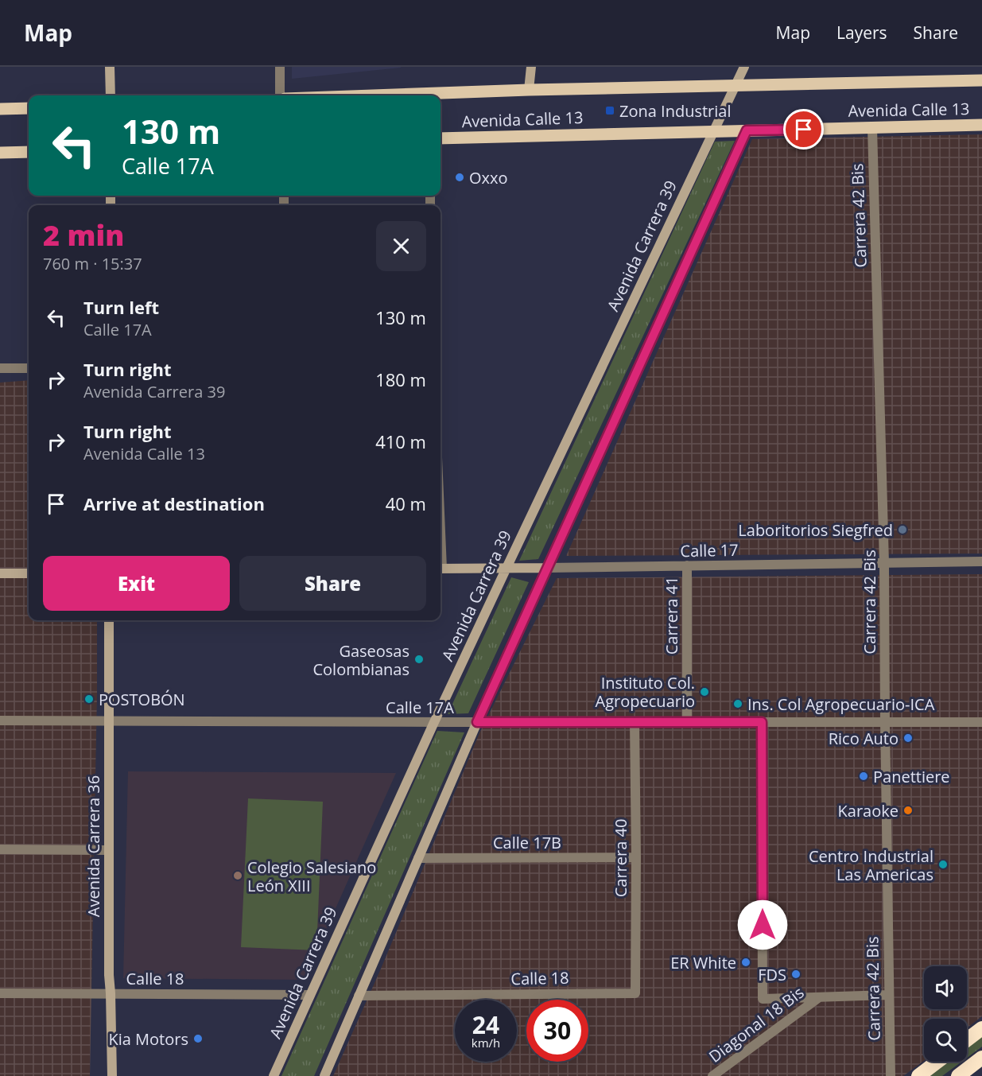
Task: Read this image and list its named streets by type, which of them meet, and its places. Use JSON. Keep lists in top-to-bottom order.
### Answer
{
  "streets": {
    "main road": ["Avenida Calle 13"],
    "street": [
      "Carrera 42 Bis",
      "Avenida Carrera 39",
      "Calle 17",
      "Carrera 41",
      "Calle 17A",
      "Calle 17B",
      "Avenida Carrera 36",
      "Carrera 40",
      "Calle 18",
      "Diagonal 18 Bis"
    ]
  },
  "crossings": [
    ["Avenida Calle 13", "Carrera 42 Bis"],
    ["Avenida Calle 13", "Avenida Carrera 39"],
    ["Carrera 42 Bis", "Calle 17"],
    ["Carrera 42 Bis", "Calle 17A"],
    ["Avenida Carrera 39", "Calle 17"],
    ["Avenida Carrera 39", "Calle 17A"],
    ["Avenida Carrera 39", "Calle 18"],
    ["Calle 17", "Carrera 41"],
    ["Carrera 41", "Calle 17A"],
    ["Calle 17A", "Avenida Carrera 36"],
    ["Calle 17A", "Carrera 40"],
    ["Calle 17B", "Carrera 40"],
    ["Avenida Carrera 36", "Calle 18"],
    ["Carrera 40", "Calle 18"]
  ],
  "places": {
    "transit": ["Zona Industrial"],
    "other": [
      "Oxxo",
      "Laboritorios Siegfred",
      "Gaseosas Colombianas",
      "Instituto Col. Agropecuario",
      "POSTOBÓN",
      "Ins. Col Agropecuario-ICA",
      "Rico Auto",
      "Panettiere",
      "Karaoke",
      "Centro Industrial Las Americas",
      "Colegio Salesiano León XIII",
      "ER White",
      "FDS",
      "Kia Motors"
    ]
  },
  "page": {
    "header": "Map",
    "nav": ["Map", "Layers", "Share"],
    "turn": ["130 m", "Calle 17A"],
    "heading": ["2 min", "760 m · 15:37"],
    "list": [
      {
        "name": "Turn left",
        "note": "Calle 17A",
        "value": "130 m"
      },
      {
        "name": "Turn right",
        "note": "Avenida Carrera 39",
        "value": "180 m"
      },
      {
        "name": "Turn right",
        "note": "Avenida Calle 13",
        "value": "410 m"
      },
      {
        "name": "Arrive at destination",
        "value": "40 m"
      }
    ],
    "buttons": ["Exit", "Share"],
    "speed": "24 km/h",
    "limit": "30"
  }
}
